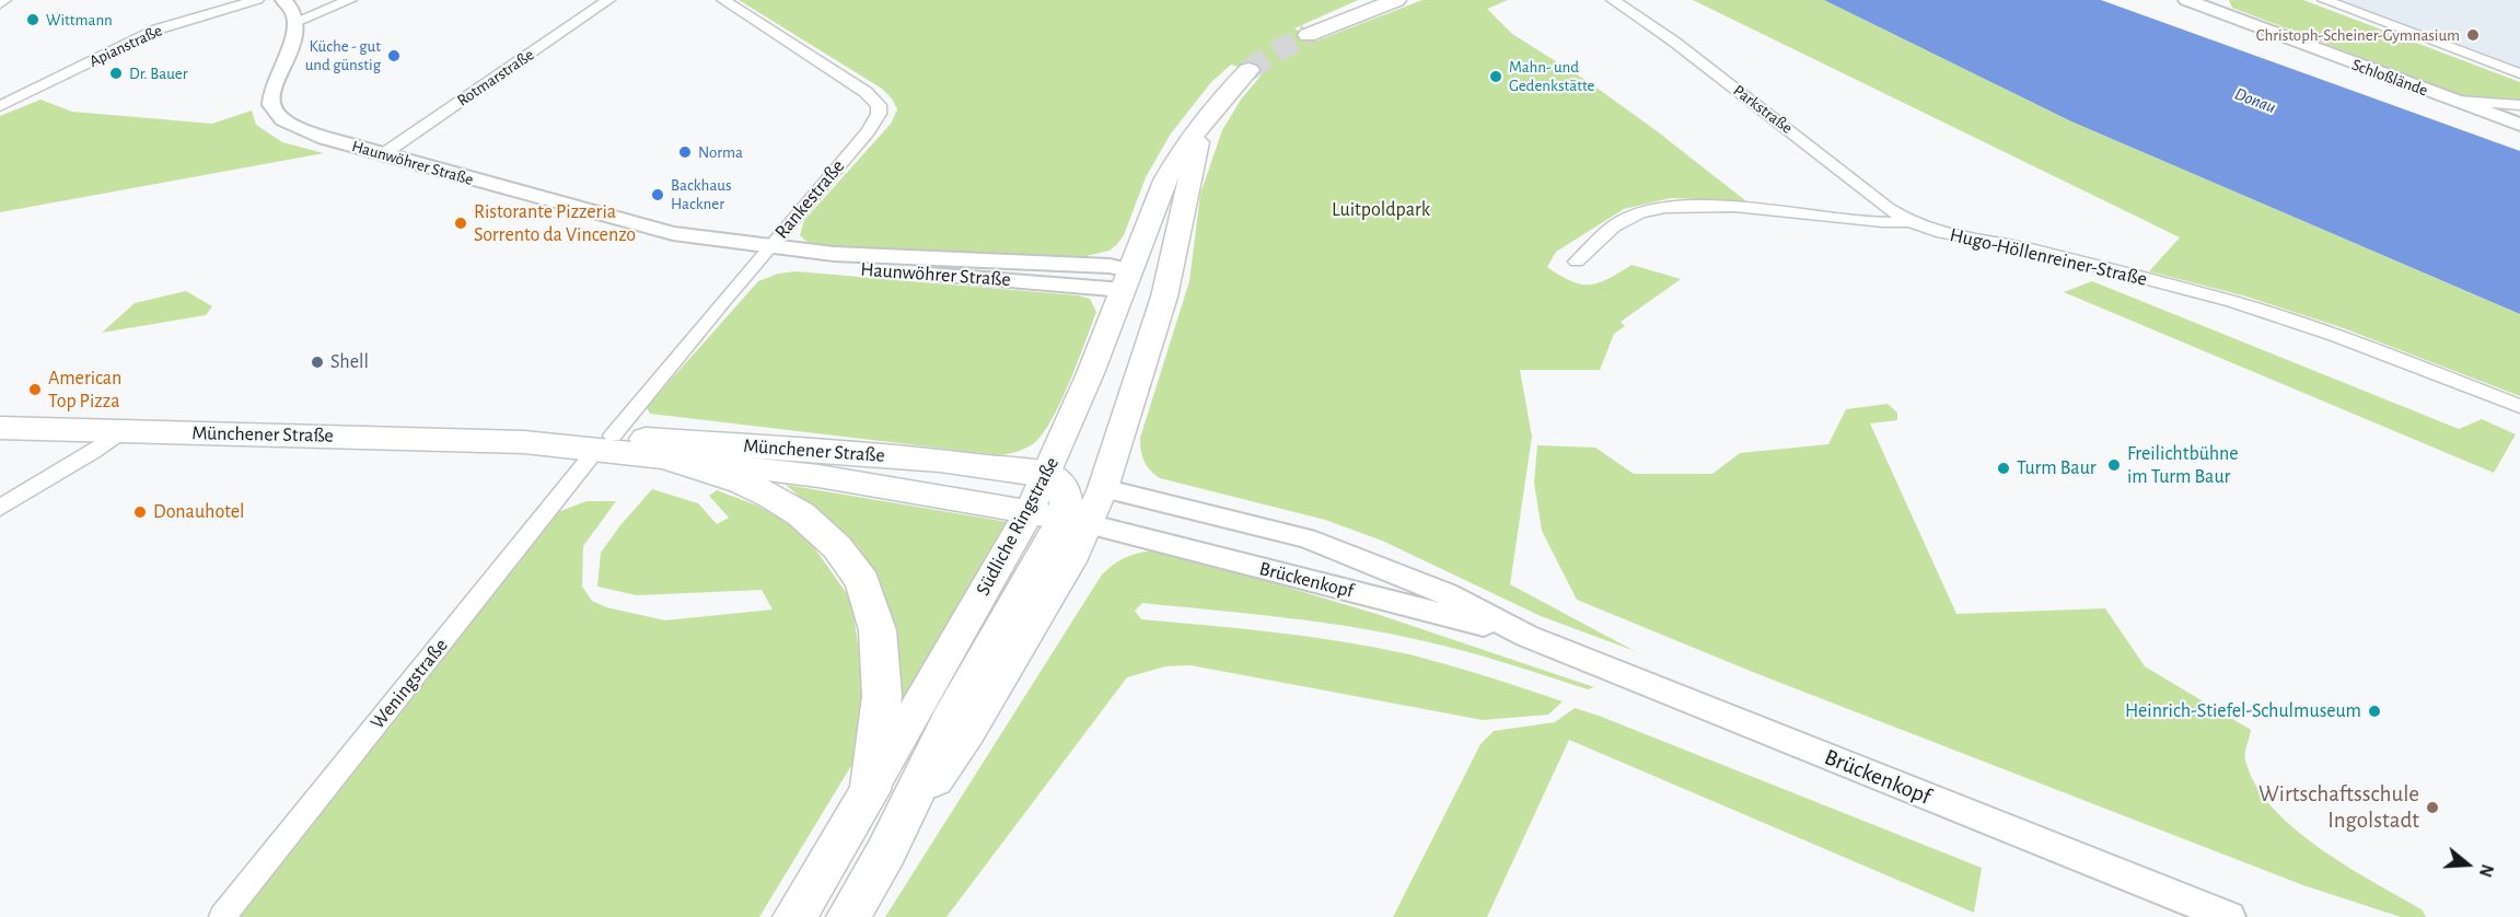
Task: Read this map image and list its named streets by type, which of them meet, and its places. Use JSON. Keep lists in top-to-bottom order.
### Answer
{
  "streets": {
    "main road": ["Münchener Straße", "Südliche Ringstraße"],
    "street": [
      "Apianstraße",
      "Rotmarstraße",
      "Schloßlände",
      "Parkstraße",
      "Haunwöhrer Straße",
      "Rankestraße",
      "Hugo-Höllenreiner-Straße",
      "Brückenkopf",
      "Weningstraße"
    ]
  },
  "crossings": [
    ["Rotmarstraße", "Haunwöhrer Straße"],
    ["Parkstraße", "Hugo-Höllenreiner-Straße"],
    ["Haunwöhrer Straße", "Rankestraße"],
    ["Haunwöhrer Straße", "Südliche Ringstraße"],
    ["Rankestraße", "Münchener Straße"],
    ["Rankestraße", "Weningstraße"],
    ["Münchener Straße", "Südliche Ringstraße"],
    ["Münchener Straße", "Brückenkopf"],
    ["Münchener Straße", "Weningstraße"],
    ["Südliche Ringstraße", "Brückenkopf"]
  ],
  "water": ["Donau"],
  "parks": ["Luitpoldpark"],
  "places": [
    "Wittmann",
    "Christoph-Scheiner-Gymnasium",
    "Küche - gut und günstig",
    "Dr. Bauer",
    "Mahn- und Gedenkstätte",
    "Norma",
    "Backhaus Hackner",
    "Ristorante Pizzeria Sorrento da Vincenzo",
    "Shell",
    "American Top Pizza",
    "Freilichtbühne im Turm Baur",
    "Turm Baur",
    "Donauhotel",
    "Heinrich-Stiefel-Schulmuseum",
    "Wirtschaftsschule Ingolstadt"
  ],
  "north": "right"
}
